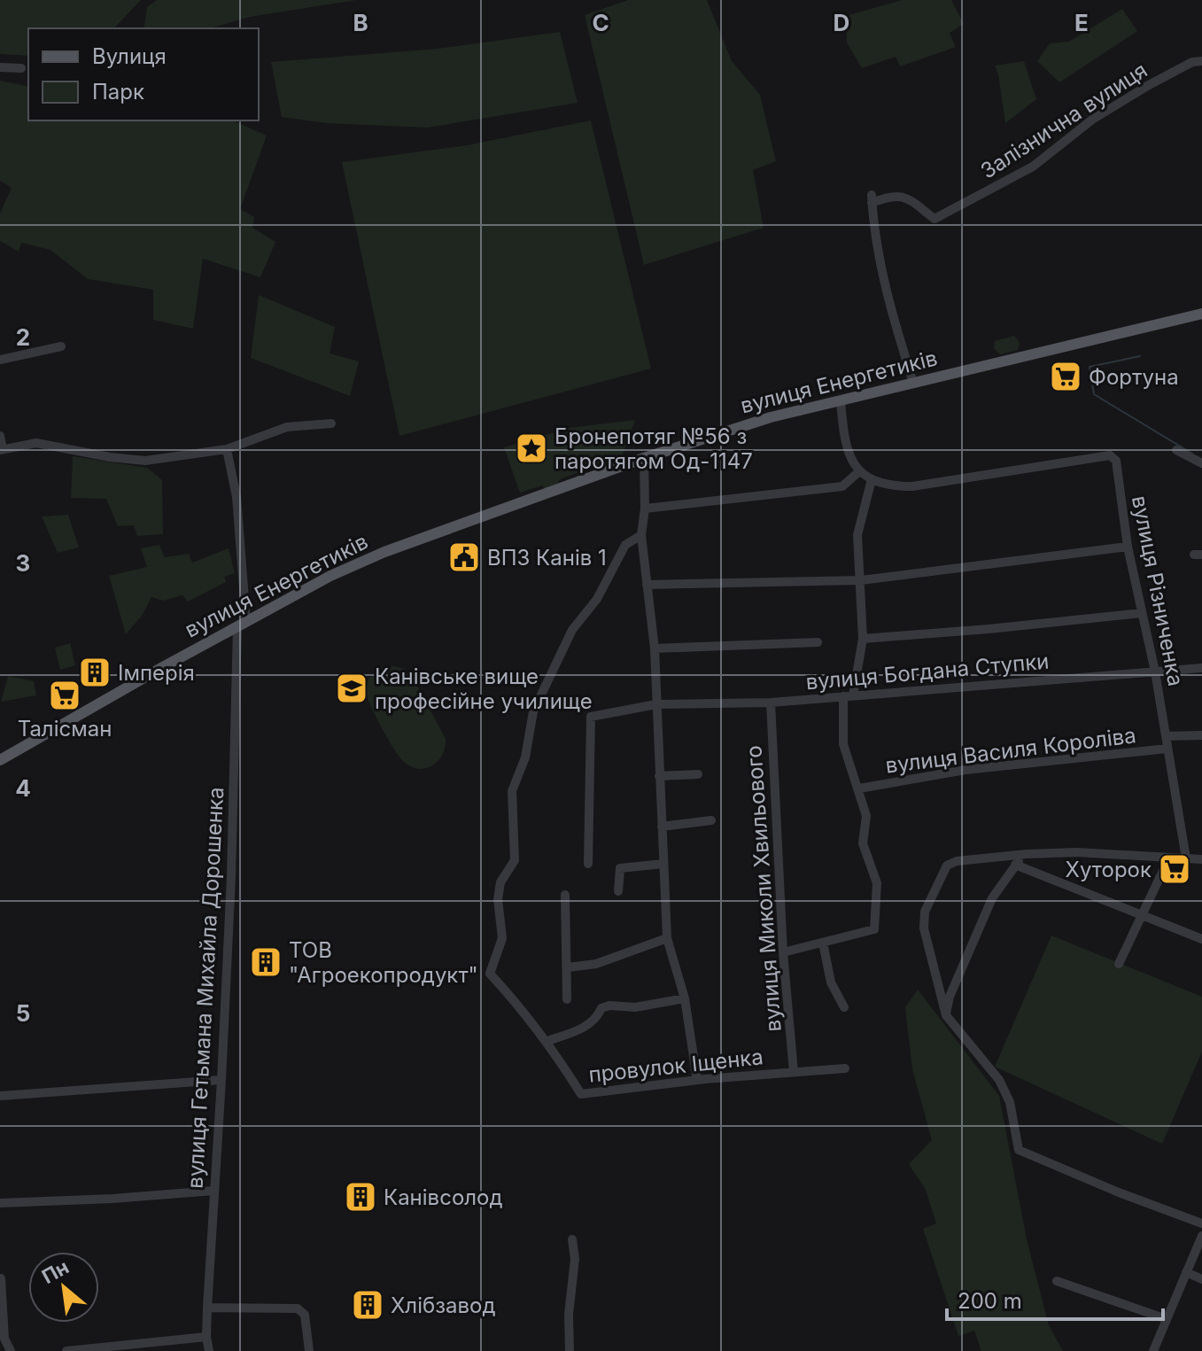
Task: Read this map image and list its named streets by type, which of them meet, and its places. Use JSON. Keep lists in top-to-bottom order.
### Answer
{
  "streets": {
    "main road": ["вулиця Енергетиків"],
    "street": [
      "Залізнична вулиця",
      "вулиця Різниченка",
      "вулиця Богдана Ступки",
      "вулиця Василя Короліва",
      "вулиця Миколи Хвильового",
      "вулиця Гетьмана Михайла Дорошенка",
      "провулок Іщенка"
    ]
  },
  "crossings": [
    ["Залізнична вулиця", "вулиця Енергетиків"],
    ["вулиця Енергетиків", "вулиця Гетьмана Михайла Дорошенка"],
    ["вулиця Різниченка", "вулиця Богдана Ступки"],
    ["вулиця Різниченка", "вулиця Василя Короліва"],
    ["вулиця Богдана Ступки", "вулиця Миколи Хвильового"],
    ["вулиця Миколи Хвильового", "провулок Іщенка"]
  ],
  "places": {
    "supermarket": ["Фортуна", "Талісман", "Хуторок"],
    "place": ["Бронепотяг №56 з паротягом Од-1147"],
    "public building": ["ВПЗ Канів 1"],
    "building": [
      "Імперія",
      "ТОВ \"Агроекопродукт\"",
      "Канівсолод",
      "Хлібзавод"
    ],
    "school or university": ["Канівське вище професійне училище"]
  },
  "legend": ["Вулиця", "Парк"],
  "scale_bar": "200 m",
  "north": "top left",
  "grid": {
    "columns": [
      "B",
      "C",
      "D",
      "E"
    ],
    "rows": [
      "2",
      "3",
      "4",
      "5"
    ]
  }
}
